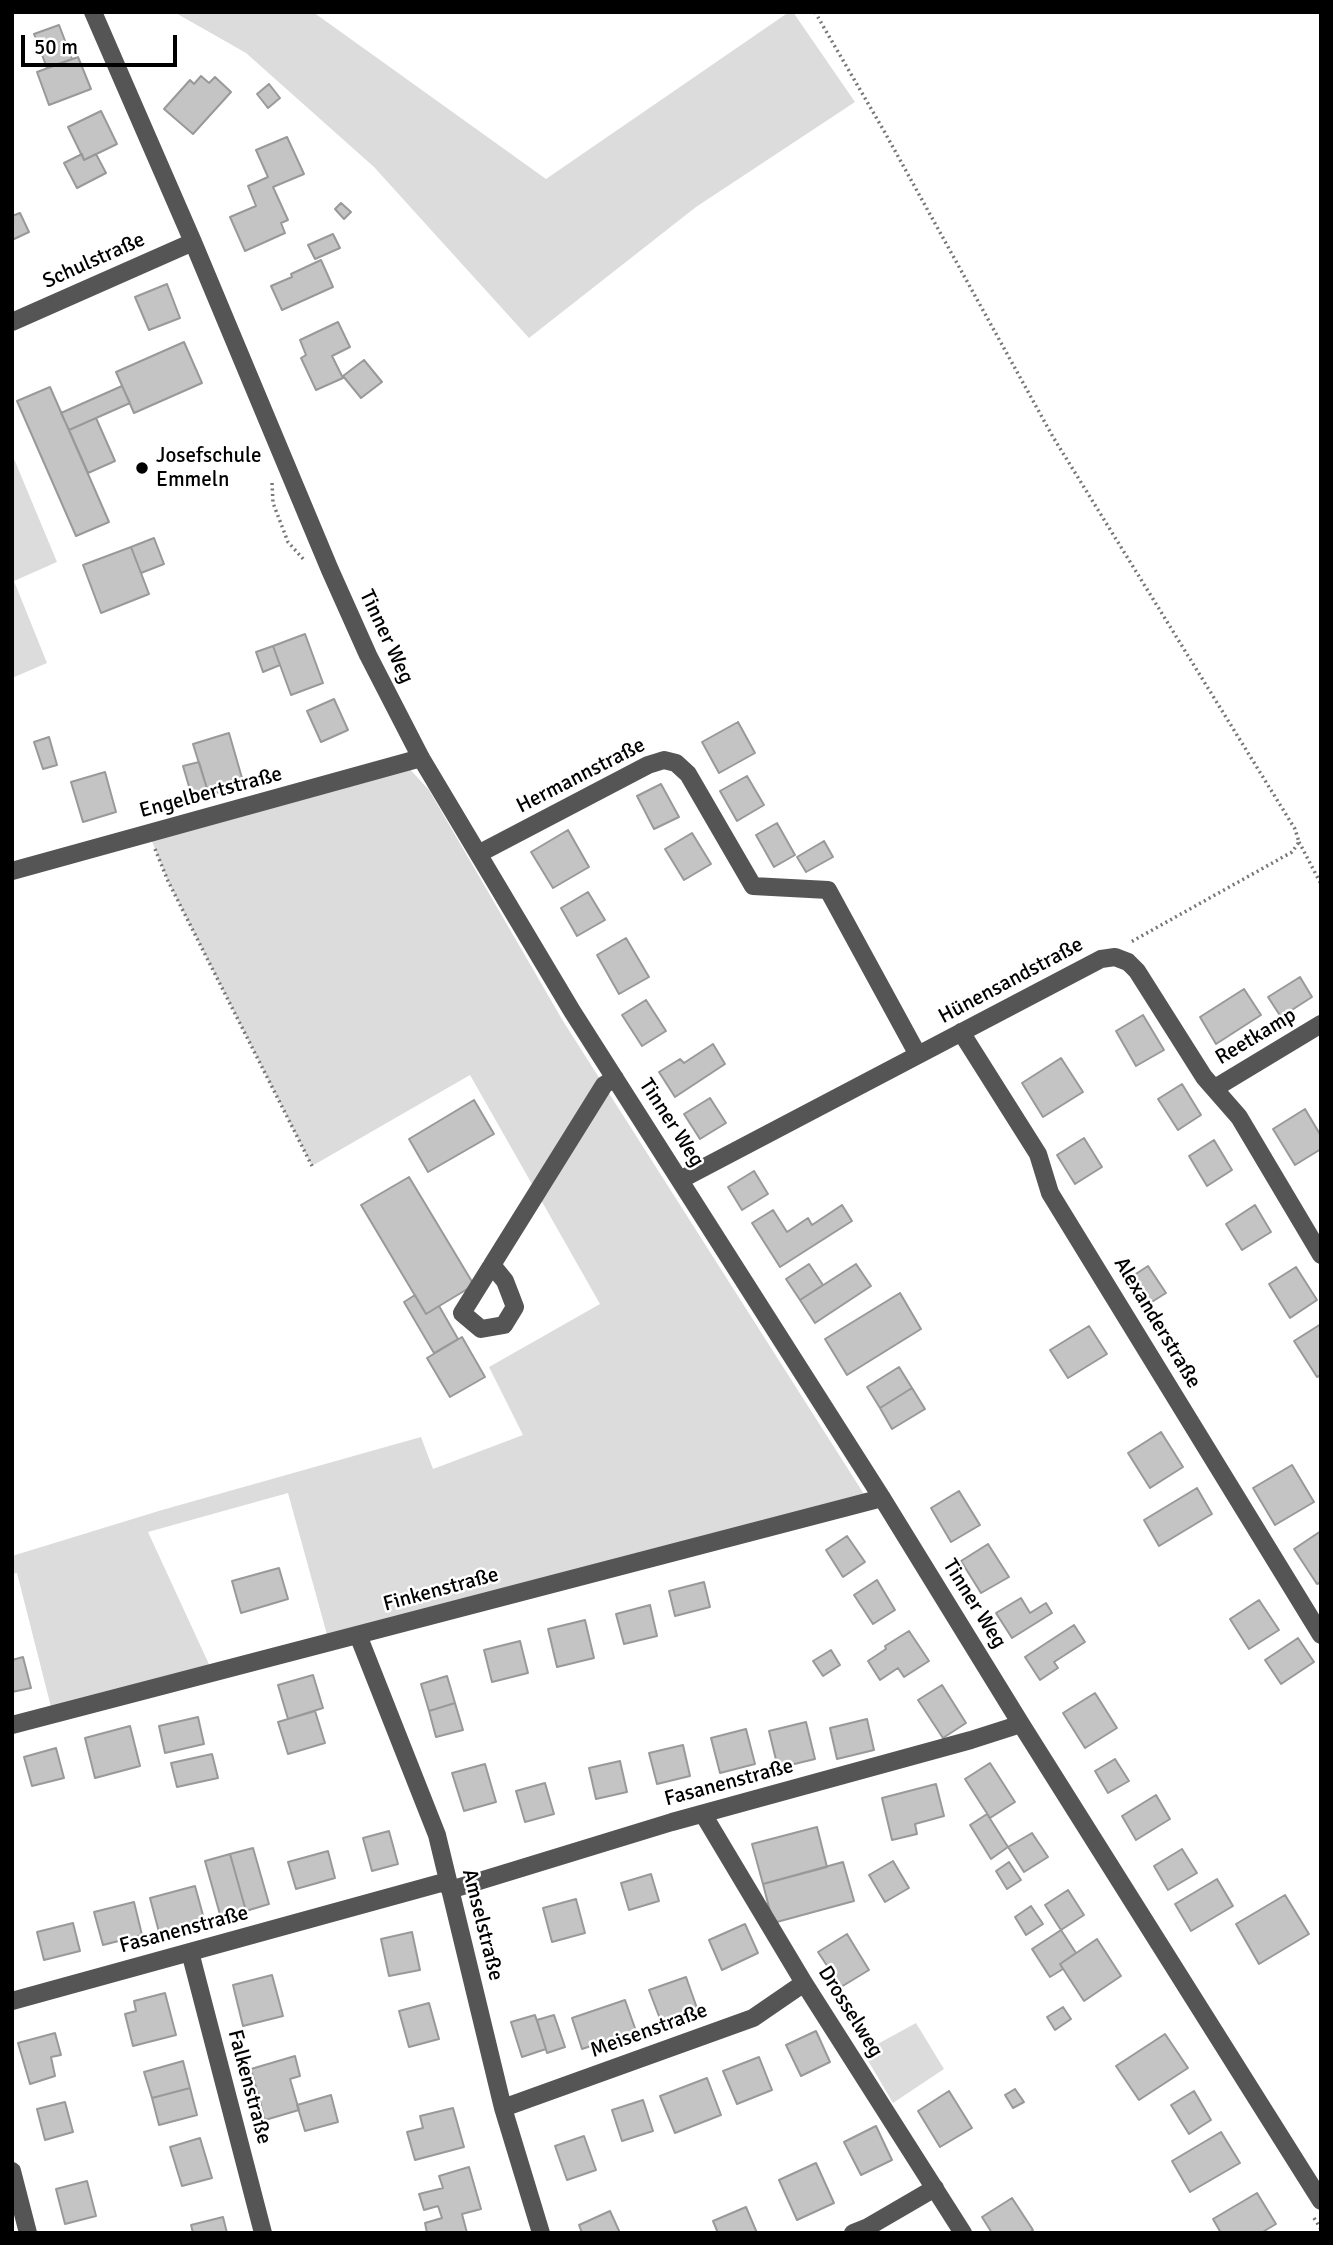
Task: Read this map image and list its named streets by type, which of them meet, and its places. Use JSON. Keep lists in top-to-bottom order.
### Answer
{
  "streets": {
    "street": [
      "Schulstraße",
      "Tinner Weg",
      "Hermannstraße",
      "Engelbertstraße",
      "Hünensandstraße",
      "Reetkamp",
      "Alexanderstraße",
      "Finkenstraße",
      "Fasanenstraße",
      "Amselstraße",
      "Drosselweg",
      "Meisenstraße",
      "Falkenstraße"
    ]
  },
  "crossings": [
    ["Schulstraße", "Tinner Weg"],
    ["Tinner Weg", "Hermannstraße"],
    ["Tinner Weg", "Engelbertstraße"],
    ["Tinner Weg", "Hünensandstraße"],
    ["Tinner Weg", "Finkenstraße"],
    ["Tinner Weg", "Fasanenstraße"],
    ["Hermannstraße", "Hünensandstraße"],
    ["Hünensandstraße", "Reetkamp"],
    ["Hünensandstraße", "Alexanderstraße"],
    ["Finkenstraße", "Amselstraße"],
    ["Fasanenstraße", "Amselstraße"],
    ["Fasanenstraße", "Drosselweg"],
    ["Fasanenstraße", "Falkenstraße"],
    ["Amselstraße", "Meisenstraße"],
    ["Drosselweg", "Meisenstraße"]
  ],
  "places": ["Josefschule Emmeln"],
  "scale_bar": "50 m"
}
